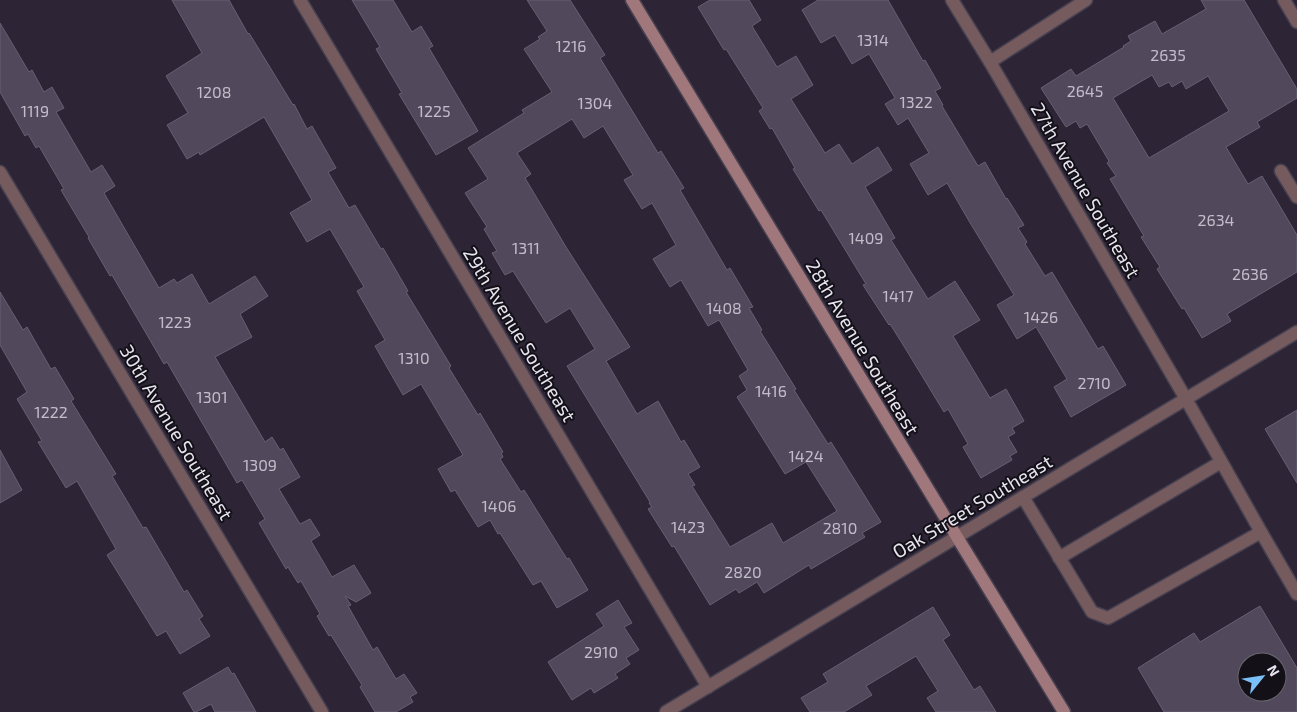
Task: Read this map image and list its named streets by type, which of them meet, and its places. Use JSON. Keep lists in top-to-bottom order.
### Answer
{
  "streets": {
    "street": [
      "27th Avenue Southeast",
      "29th Avenue Southeast",
      "28th Avenue Southeast",
      "30th Avenue Southeast",
      "Oak Street Southeast"
    ]
  },
  "crossings": [
    ["27th Avenue Southeast", "Oak Street Southeast"],
    ["29th Avenue Southeast", "Oak Street Southeast"],
    ["28th Avenue Southeast", "Oak Street Southeast"]
  ],
  "house_numbers": [
    "1314",
    "1216",
    "2635",
    "2645",
    "1208",
    "1322",
    "1304",
    "1119",
    "1225",
    "2634",
    "1409",
    "1311",
    "2636",
    "1417",
    "1408",
    "1426",
    "1223",
    "1310",
    "2710",
    "1416",
    "1301",
    "1222",
    "1424",
    "1309",
    "1406",
    "1423",
    "2810",
    "2820",
    "2910"
  ],
  "north": "top right"
}
